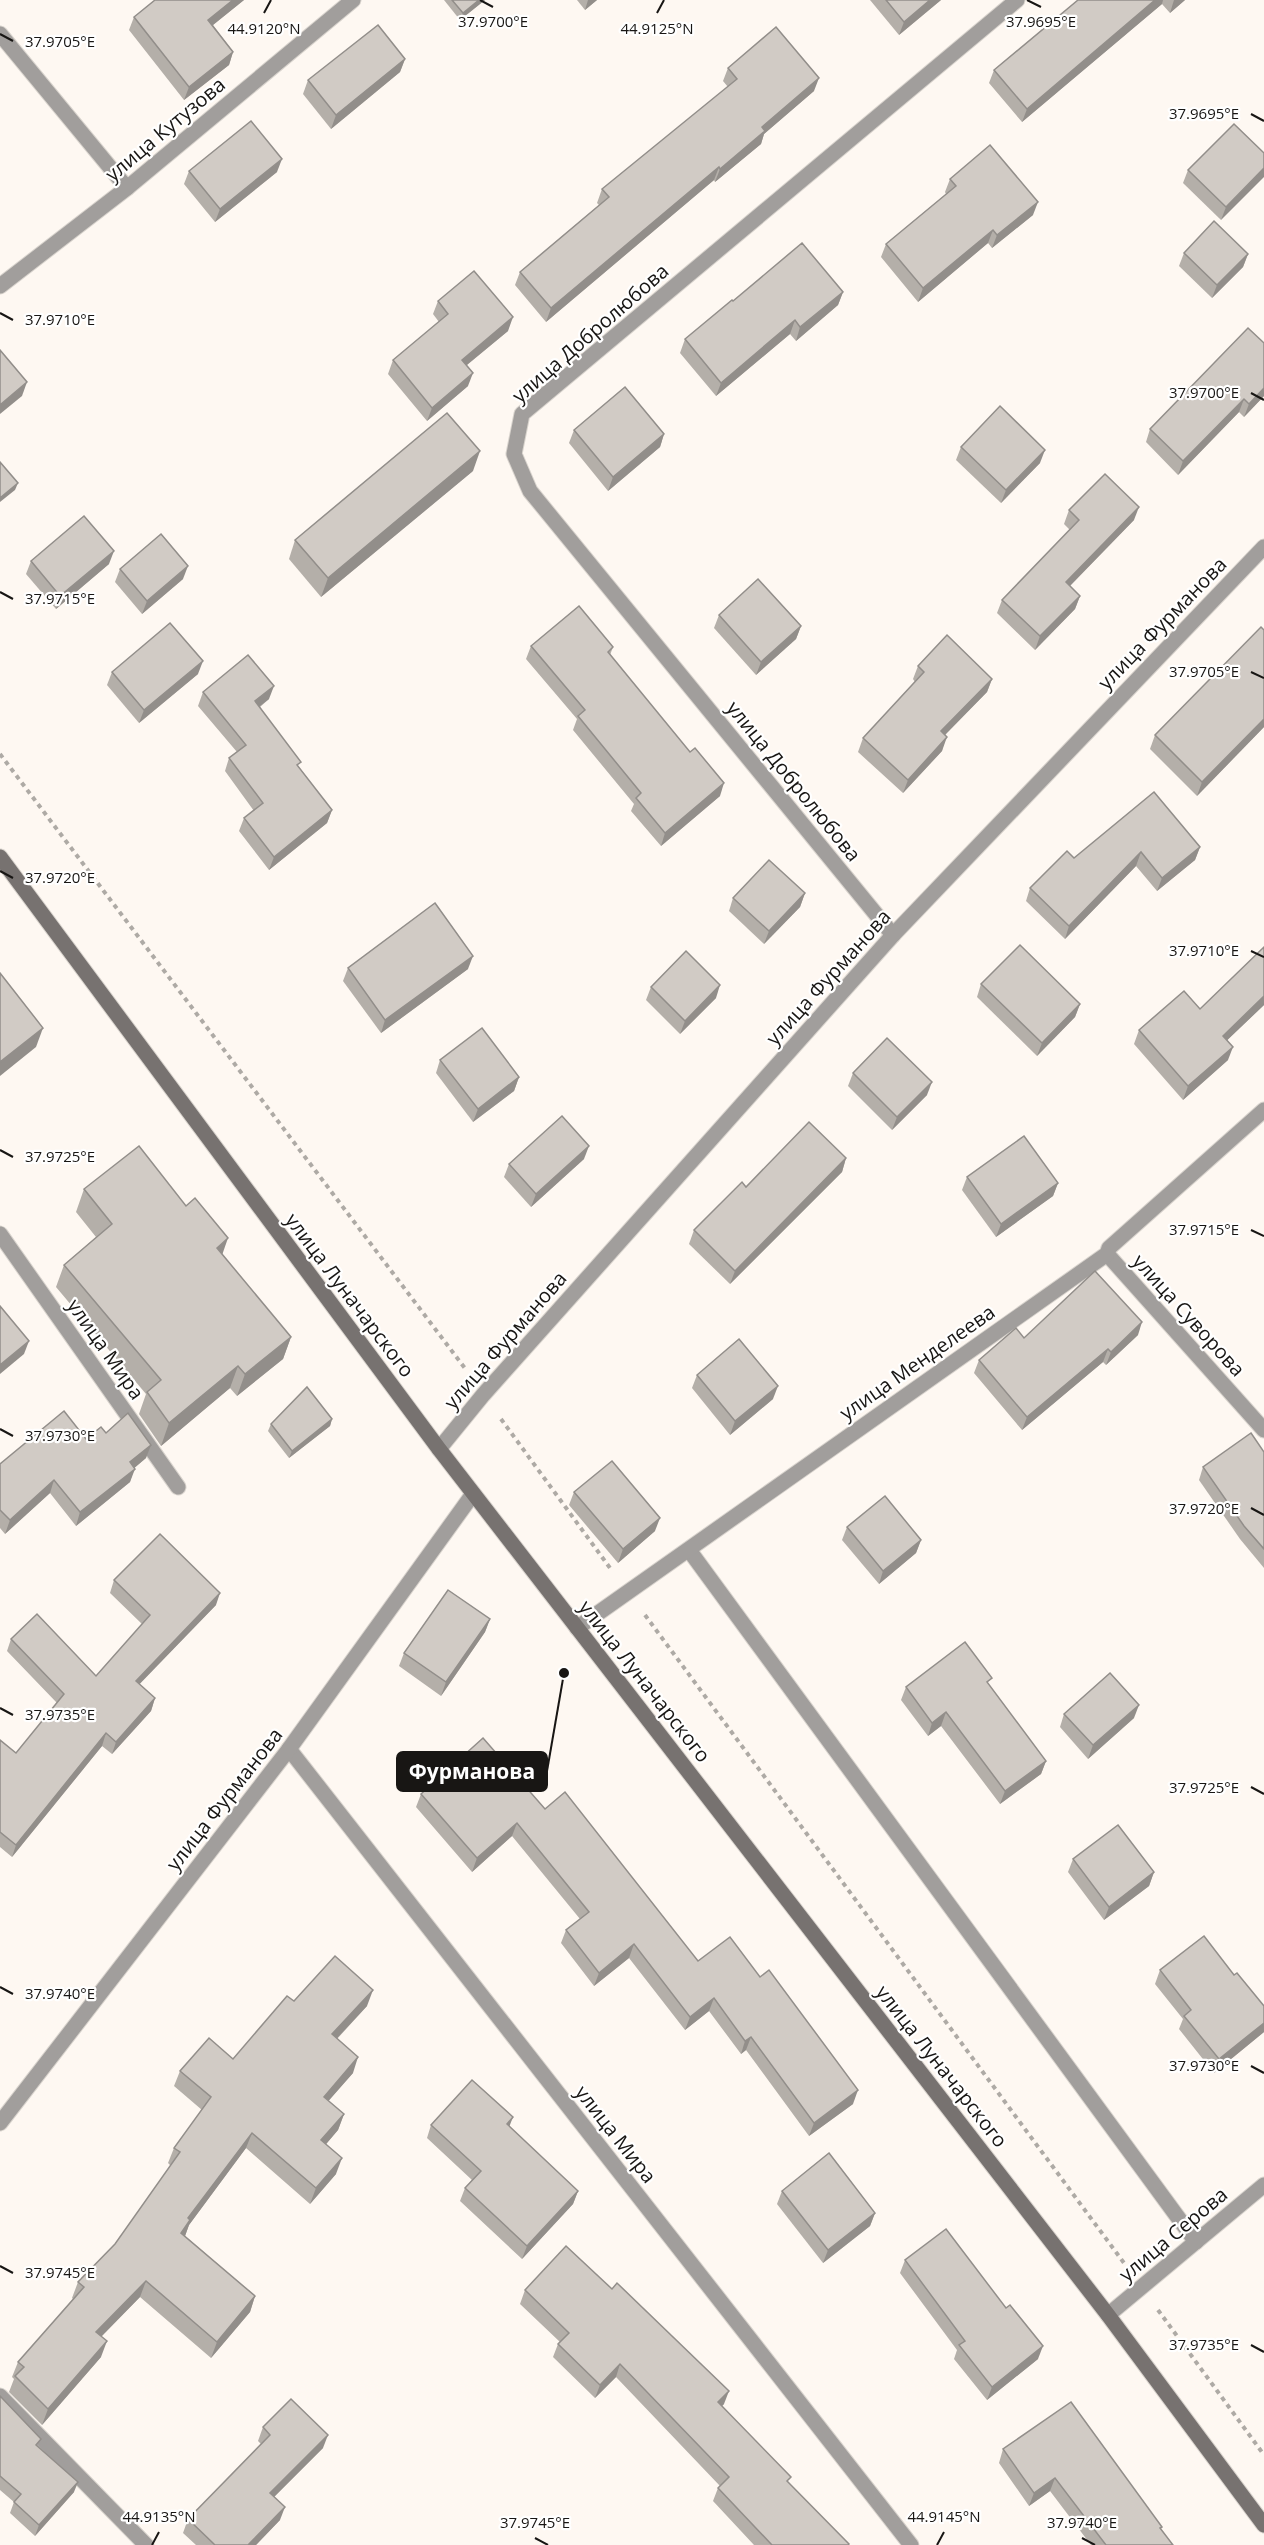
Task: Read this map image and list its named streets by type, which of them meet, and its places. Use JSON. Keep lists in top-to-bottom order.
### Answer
{
  "streets": {
    "main road": ["улица Луначарского"],
    "street": [
      "улица Кутузова",
      "улица Добролюбова",
      "улица Фурманова",
      "улица Суворова",
      "улица Мира",
      "улица Менделеева",
      "улица Серова"
    ]
  },
  "crossings": [
    ["улица Добролюбова", "улица Фурманова"],
    ["улица Фурманова", "улица Луначарского"],
    ["улица Фурманова", "улица Мира"],
    ["улица Луначарского", "улица Менделеева"],
    ["улица Луначарского", "улица Серова"],
    ["улица Суворова", "улица Менделеева"]
  ],
  "places": ["Фурманова"],
  "coordinates": [
    "37.9700°E",
    "37.9695°E",
    "44.9120°N",
    "44.9125°N",
    "37.9705°E",
    "37.9710°E",
    "37.9715°E",
    "37.9720°E",
    "37.9725°E",
    "37.9730°E",
    "37.9735°E",
    "37.9740°E",
    "37.9745°E",
    "44.9135°N",
    "44.9145°N"
  ]
}
